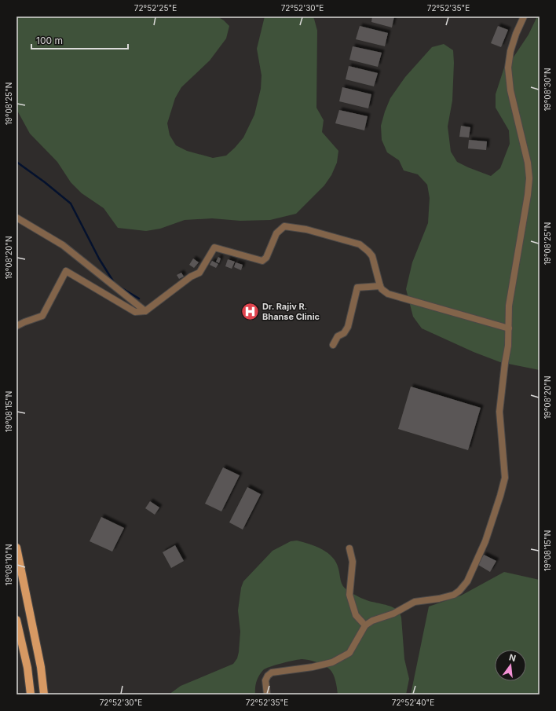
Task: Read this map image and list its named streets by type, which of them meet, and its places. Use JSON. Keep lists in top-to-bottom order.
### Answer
{
  "places": {
    "hospital": ["Dr. Rajiv R. Bhanse Clinic"]
  },
  "scale_bar": "100 m",
  "north": "top",
  "coordinates": [
    "72°52'25\"E",
    "72°52'30\"E",
    "72°52'35\"E",
    "19°08'30\"N",
    "19°08'25\"N",
    "19°08'20\"N",
    "19°08'15\"N",
    "19°08'10\"N",
    "72°52'40\"E"
  ]
}
